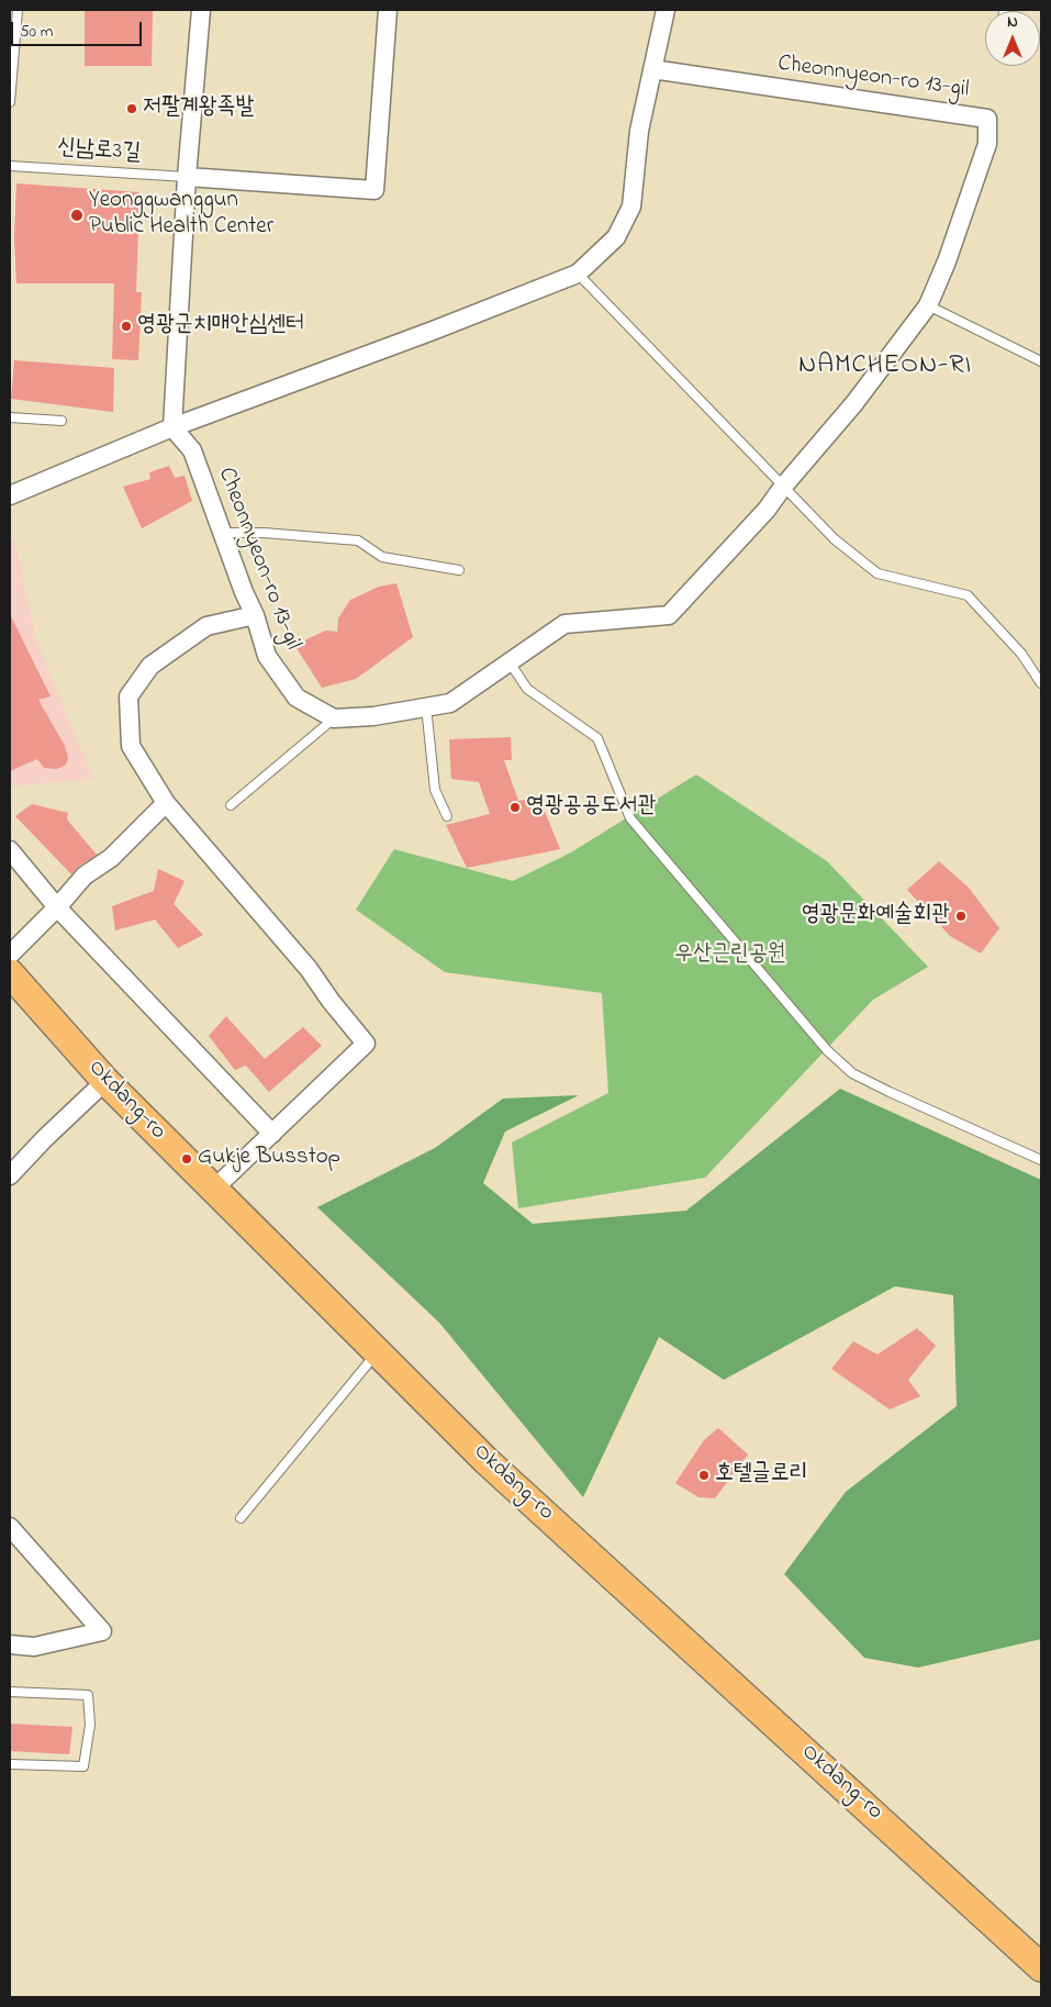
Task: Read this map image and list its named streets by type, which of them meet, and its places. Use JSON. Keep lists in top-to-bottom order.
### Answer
{
  "streets": {
    "main road": ["Okdang-ro"],
    "street": ["Cheonnyeon-ro 13-gil"],
    "lane": ["신남로3길"]
  },
  "districts": ["NAMCHEON-RI"],
  "parks": ["우산근린공원"],
  "places": [
    "저팔계왕족발",
    "Yeonggwanggun Public Health Center",
    "영광군치매안심센터",
    "영광공공도서관",
    "영광문화예술회관",
    "Gukje Busstop",
    "호텔글로리"
  ],
  "scale_bar": "50 m",
  "north": "top"
}
